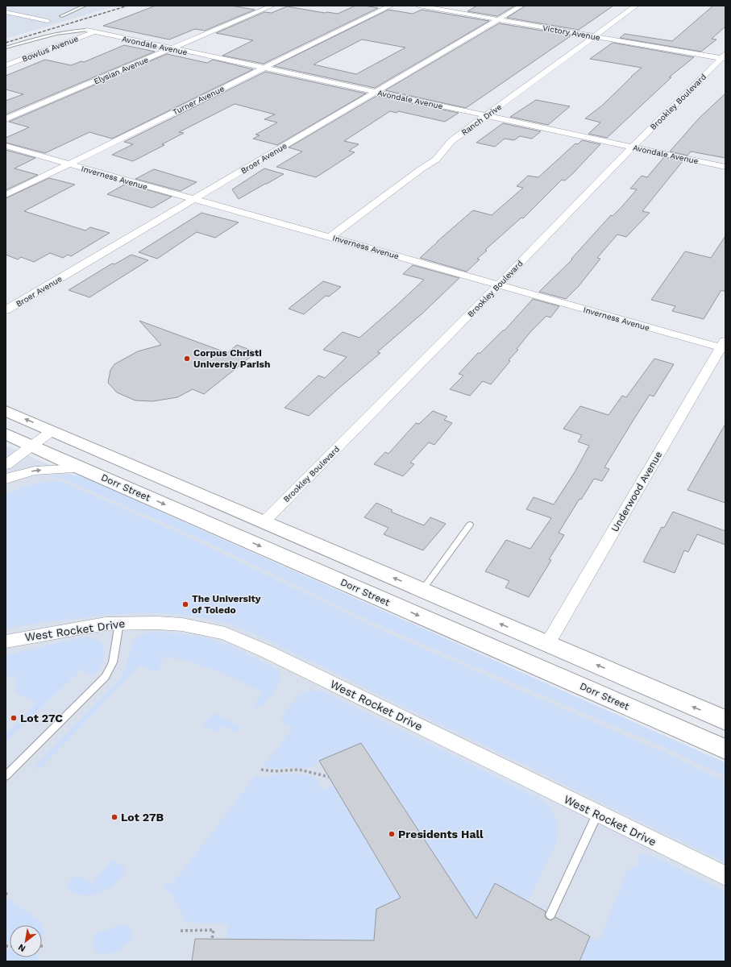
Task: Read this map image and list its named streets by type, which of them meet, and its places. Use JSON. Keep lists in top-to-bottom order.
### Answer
{
  "streets": {
    "main road": ["Dorr Street"],
    "street": [
      "Victory Avenue",
      "Avondale Avenue",
      "Bowlus Avenue",
      "Elysian Avenue",
      "Turner Avenue",
      "Brookley Boulevard",
      "Ranch Drive",
      "Broer Avenue",
      "Inverness Avenue",
      "Underwood Avenue",
      "West Rocket Drive"
    ]
  },
  "crossings": [
    ["Victory Avenue", "Brookley Boulevard"],
    ["Victory Avenue", "Ranch Drive"],
    ["Victory Avenue", "Broer Avenue"],
    ["Avondale Avenue", "Bowlus Avenue"],
    ["Avondale Avenue", "Elysian Avenue"],
    ["Avondale Avenue", "Turner Avenue"],
    ["Avondale Avenue", "Brookley Boulevard"],
    ["Avondale Avenue", "Ranch Drive"],
    ["Avondale Avenue", "Broer Avenue"],
    ["Turner Avenue", "Inverness Avenue"],
    ["Brookley Boulevard", "Inverness Avenue"],
    ["Ranch Drive", "Inverness Avenue"],
    ["Broer Avenue", "Inverness Avenue"],
    ["Inverness Avenue", "Underwood Avenue"]
  ],
  "places": [
    "Corpus Christi Universiy Parish",
    "The University of Toledo",
    "Lot 27C",
    "Lot 27B",
    "Presidents Hall"
  ],
  "north": "bottom left"
}
